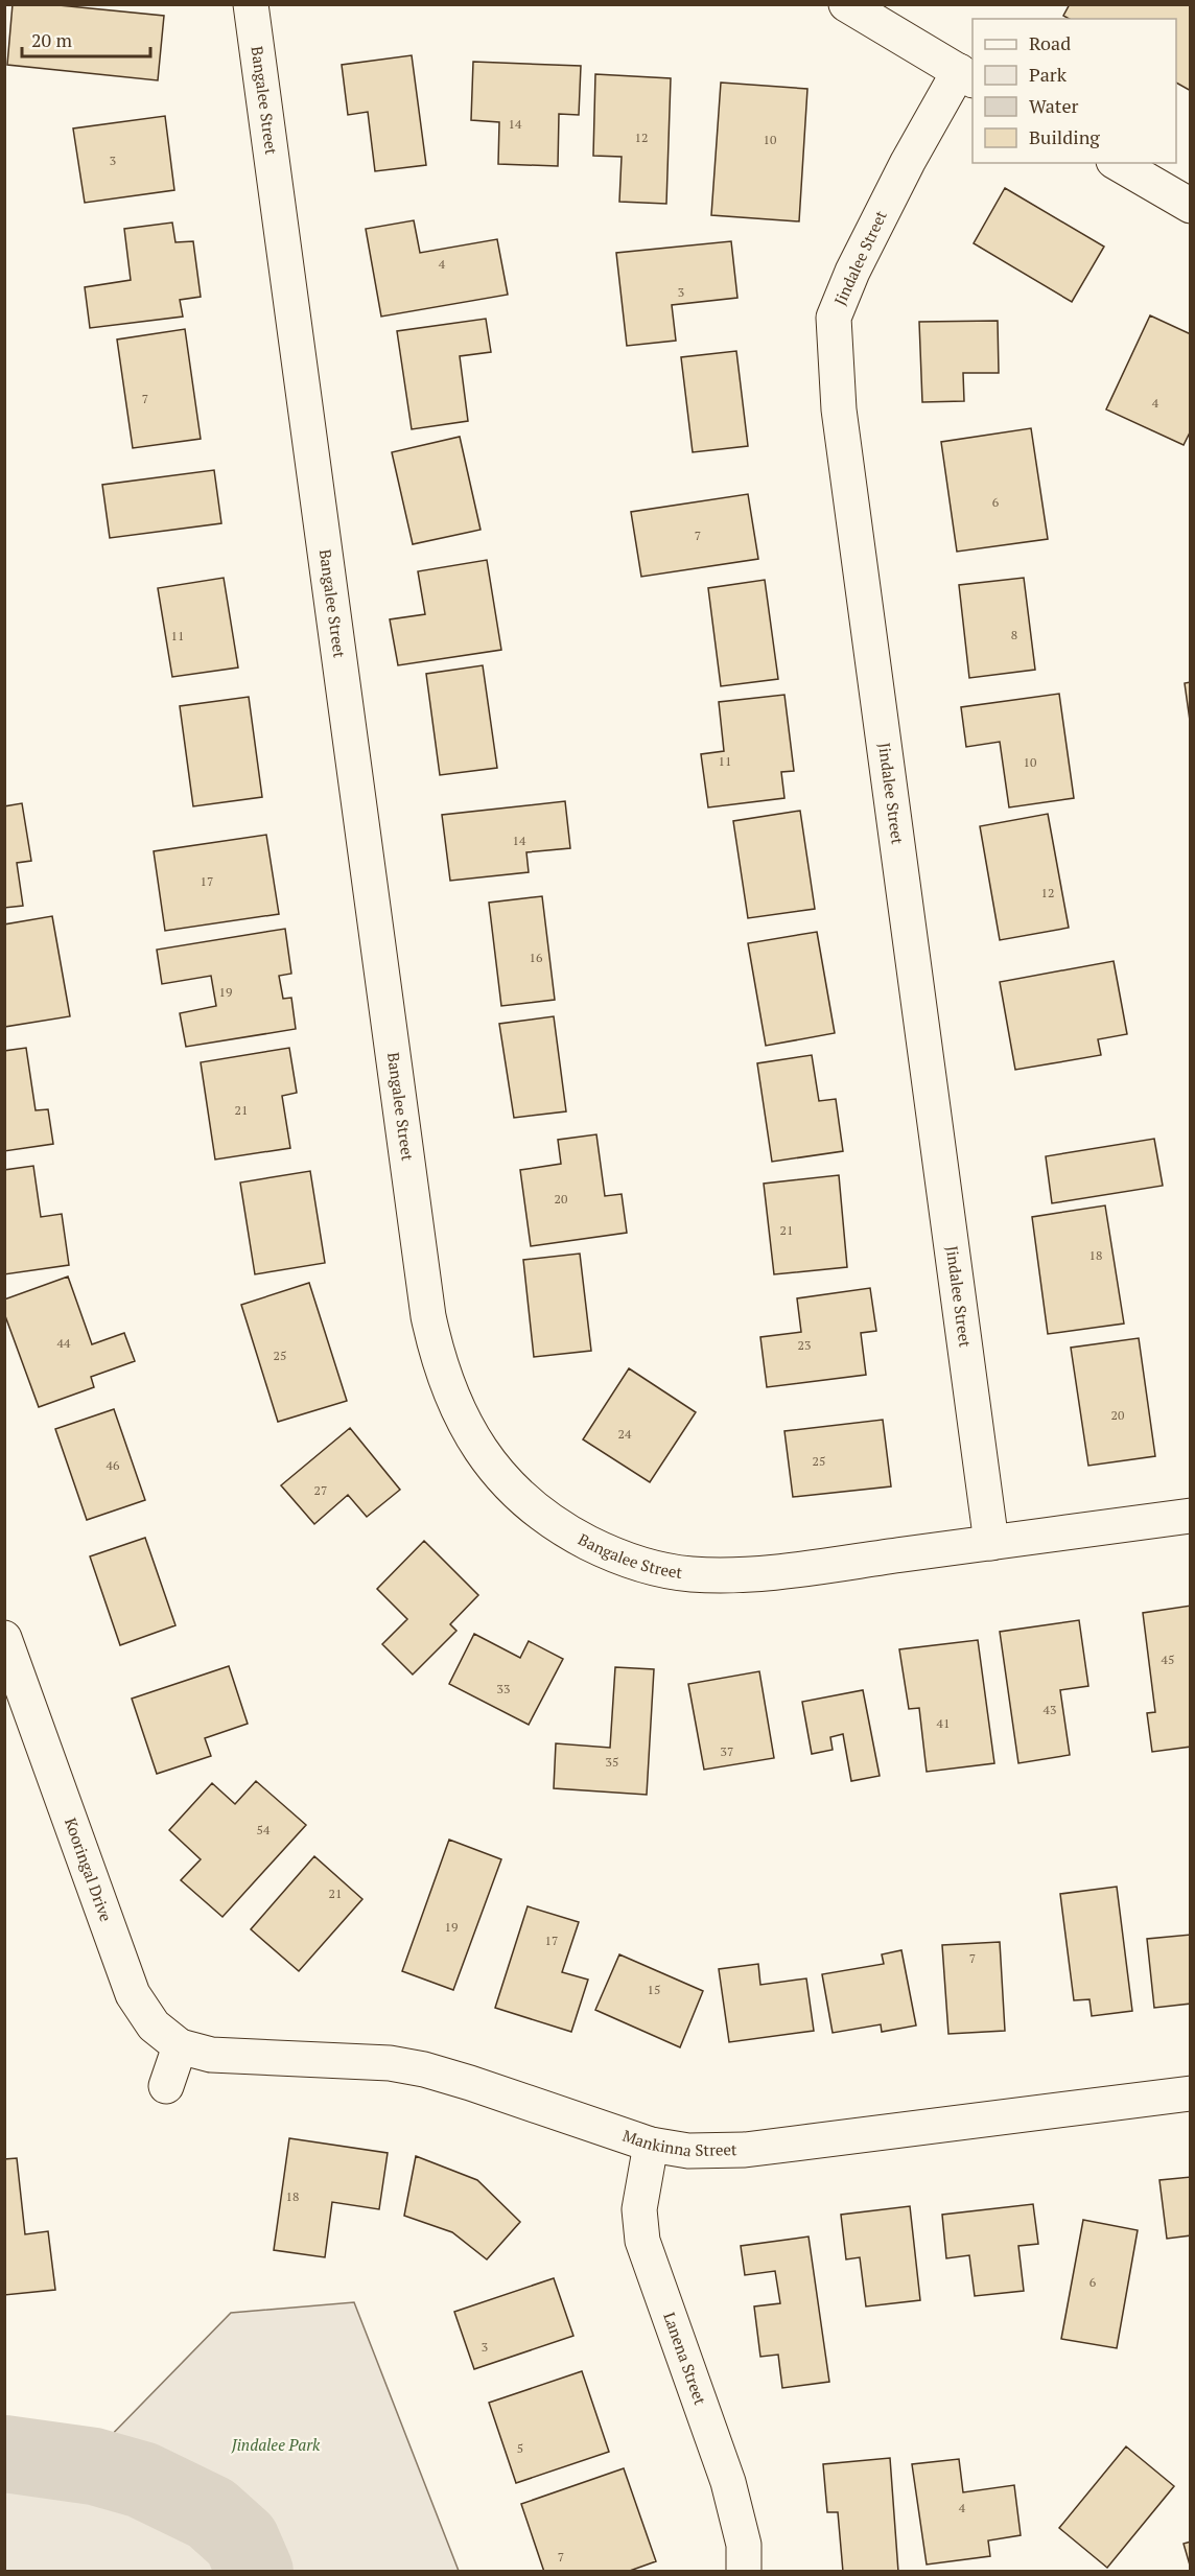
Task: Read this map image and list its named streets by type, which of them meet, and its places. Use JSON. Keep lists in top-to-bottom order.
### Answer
{
  "streets": {
    "street": [
      "Bangalee Street",
      "Jindalee Street",
      "Kooringal Drive",
      "Mankinna Street",
      "Lanena Street"
    ]
  },
  "crossings": [
    ["Bangalee Street", "Jindalee Street"],
    ["Kooringal Drive", "Mankinna Street"],
    ["Mankinna Street", "Lanena Street"]
  ],
  "parks": ["Jindalee Park"],
  "house_numbers": [
    "14",
    "12",
    "10",
    "3",
    "4",
    "3",
    "7",
    "4",
    "6",
    "7",
    "8",
    "11",
    "11",
    "10",
    "14",
    "17",
    "12",
    "16",
    "19",
    "21",
    "20",
    "21",
    "18",
    "44",
    "23",
    "25",
    "20",
    "24",
    "25",
    "46",
    "27",
    "45",
    "33",
    "43",
    "41",
    "37",
    "35",
    "54",
    "21",
    "19",
    "17",
    "7",
    "15",
    "18",
    "6",
    "3",
    "5",
    "4",
    "7"
  ],
  "legend": [
    "Road",
    "Park",
    "Water",
    "Building"
  ],
  "scale_bar": "20 m"
}
